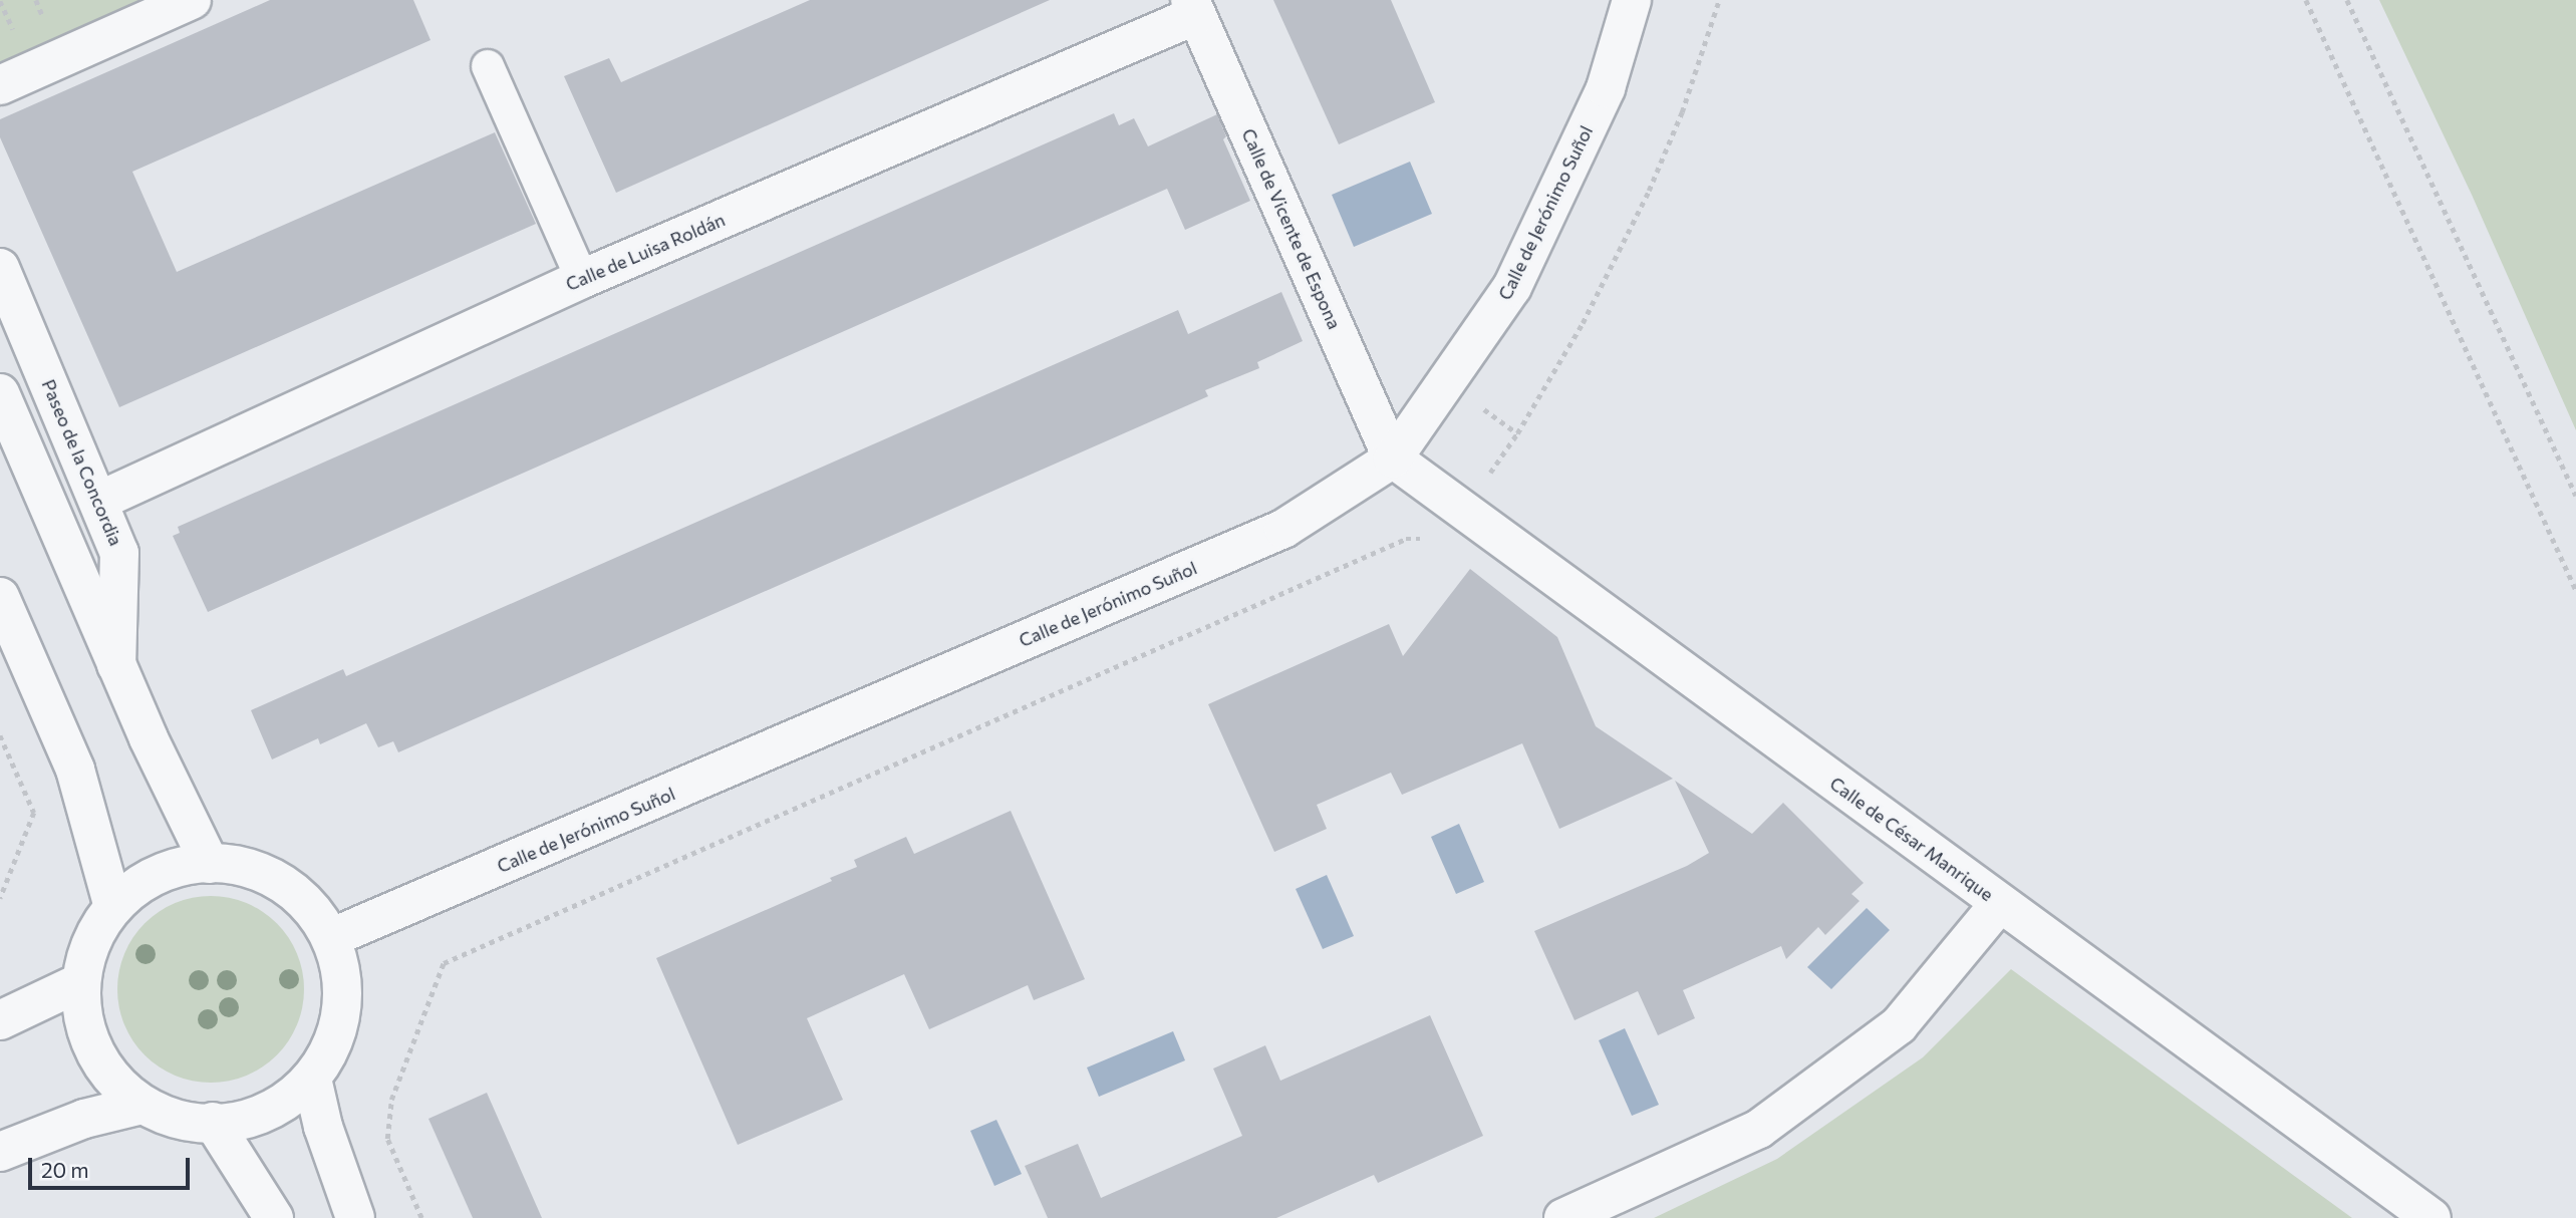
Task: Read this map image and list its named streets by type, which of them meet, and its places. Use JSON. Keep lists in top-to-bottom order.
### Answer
{
  "streets": {
    "street": [
      "Calle de Jerónimo Suñol",
      "Calle de Vicente de Espona",
      "Calle de Luisa Roldán",
      "Paseo de la Concordia",
      "Calle de César Manrique"
    ]
  },
  "crossings": [
    ["Calle de Jerónimo Suñol", "Calle de Vicente de Espona"],
    ["Calle de Jerónimo Suñol", "Calle de César Manrique"],
    ["Calle de Vicente de Espona", "Calle de Luisa Roldán"],
    ["Calle de Vicente de Espona", "Calle de César Manrique"],
    ["Calle de Luisa Roldán", "Paseo de la Concordia"]
  ],
  "scale_bar": "20 m"
}
